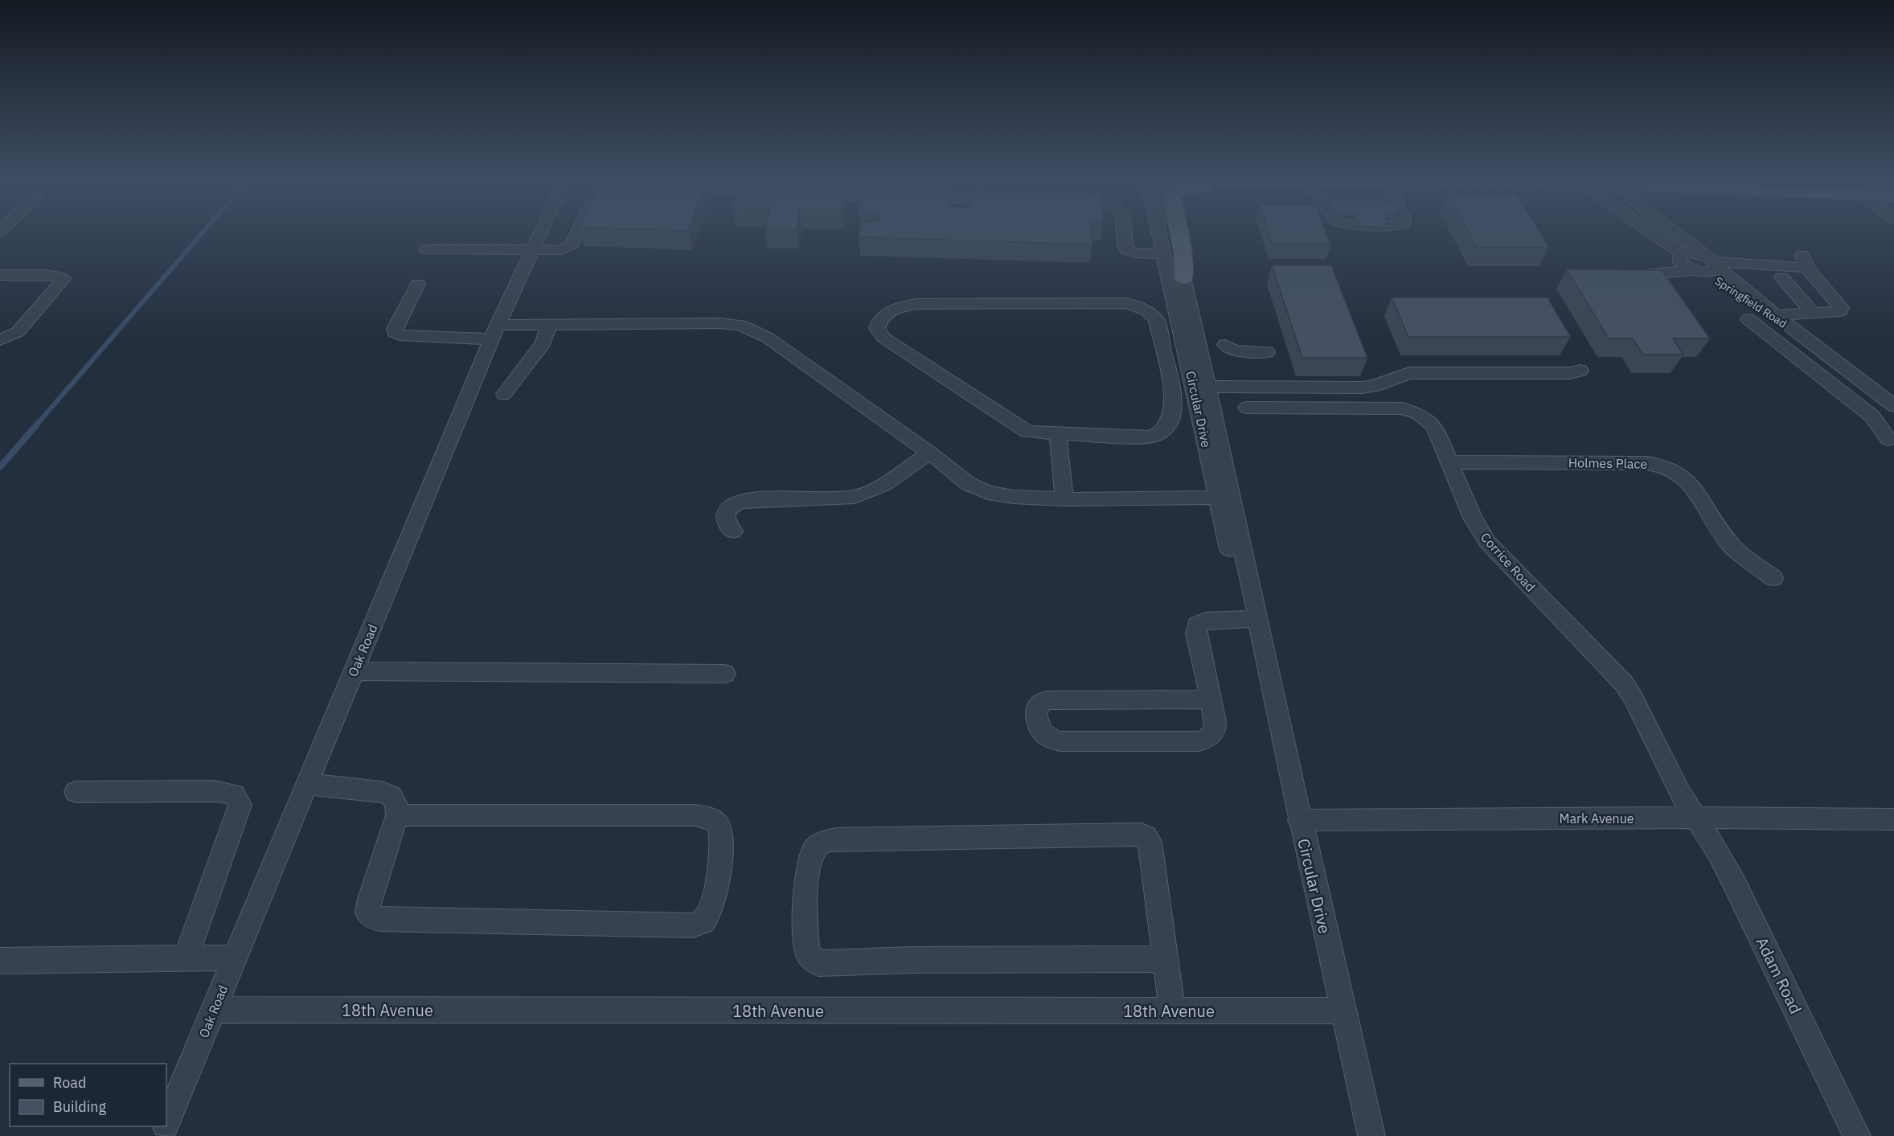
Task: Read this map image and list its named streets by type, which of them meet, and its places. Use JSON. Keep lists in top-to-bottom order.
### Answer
{
  "streets": {
    "street": [
      "Springfield Road",
      "Circular Drive",
      "Holmes Place",
      "Corrice Road",
      "Oak Road",
      "Mark Avenue",
      "Adam Road",
      "18th Avenue"
    ]
  },
  "crossings": [
    ["Circular Drive", "Mark Avenue"],
    ["Circular Drive", "18th Avenue"],
    ["Holmes Place", "Corrice Road"],
    ["Corrice Road", "Mark Avenue"],
    ["Corrice Road", "Adam Road"],
    ["Oak Road", "18th Avenue"],
    ["Mark Avenue", "Adam Road"]
  ],
  "legend": ["Road", "Building"]
}
